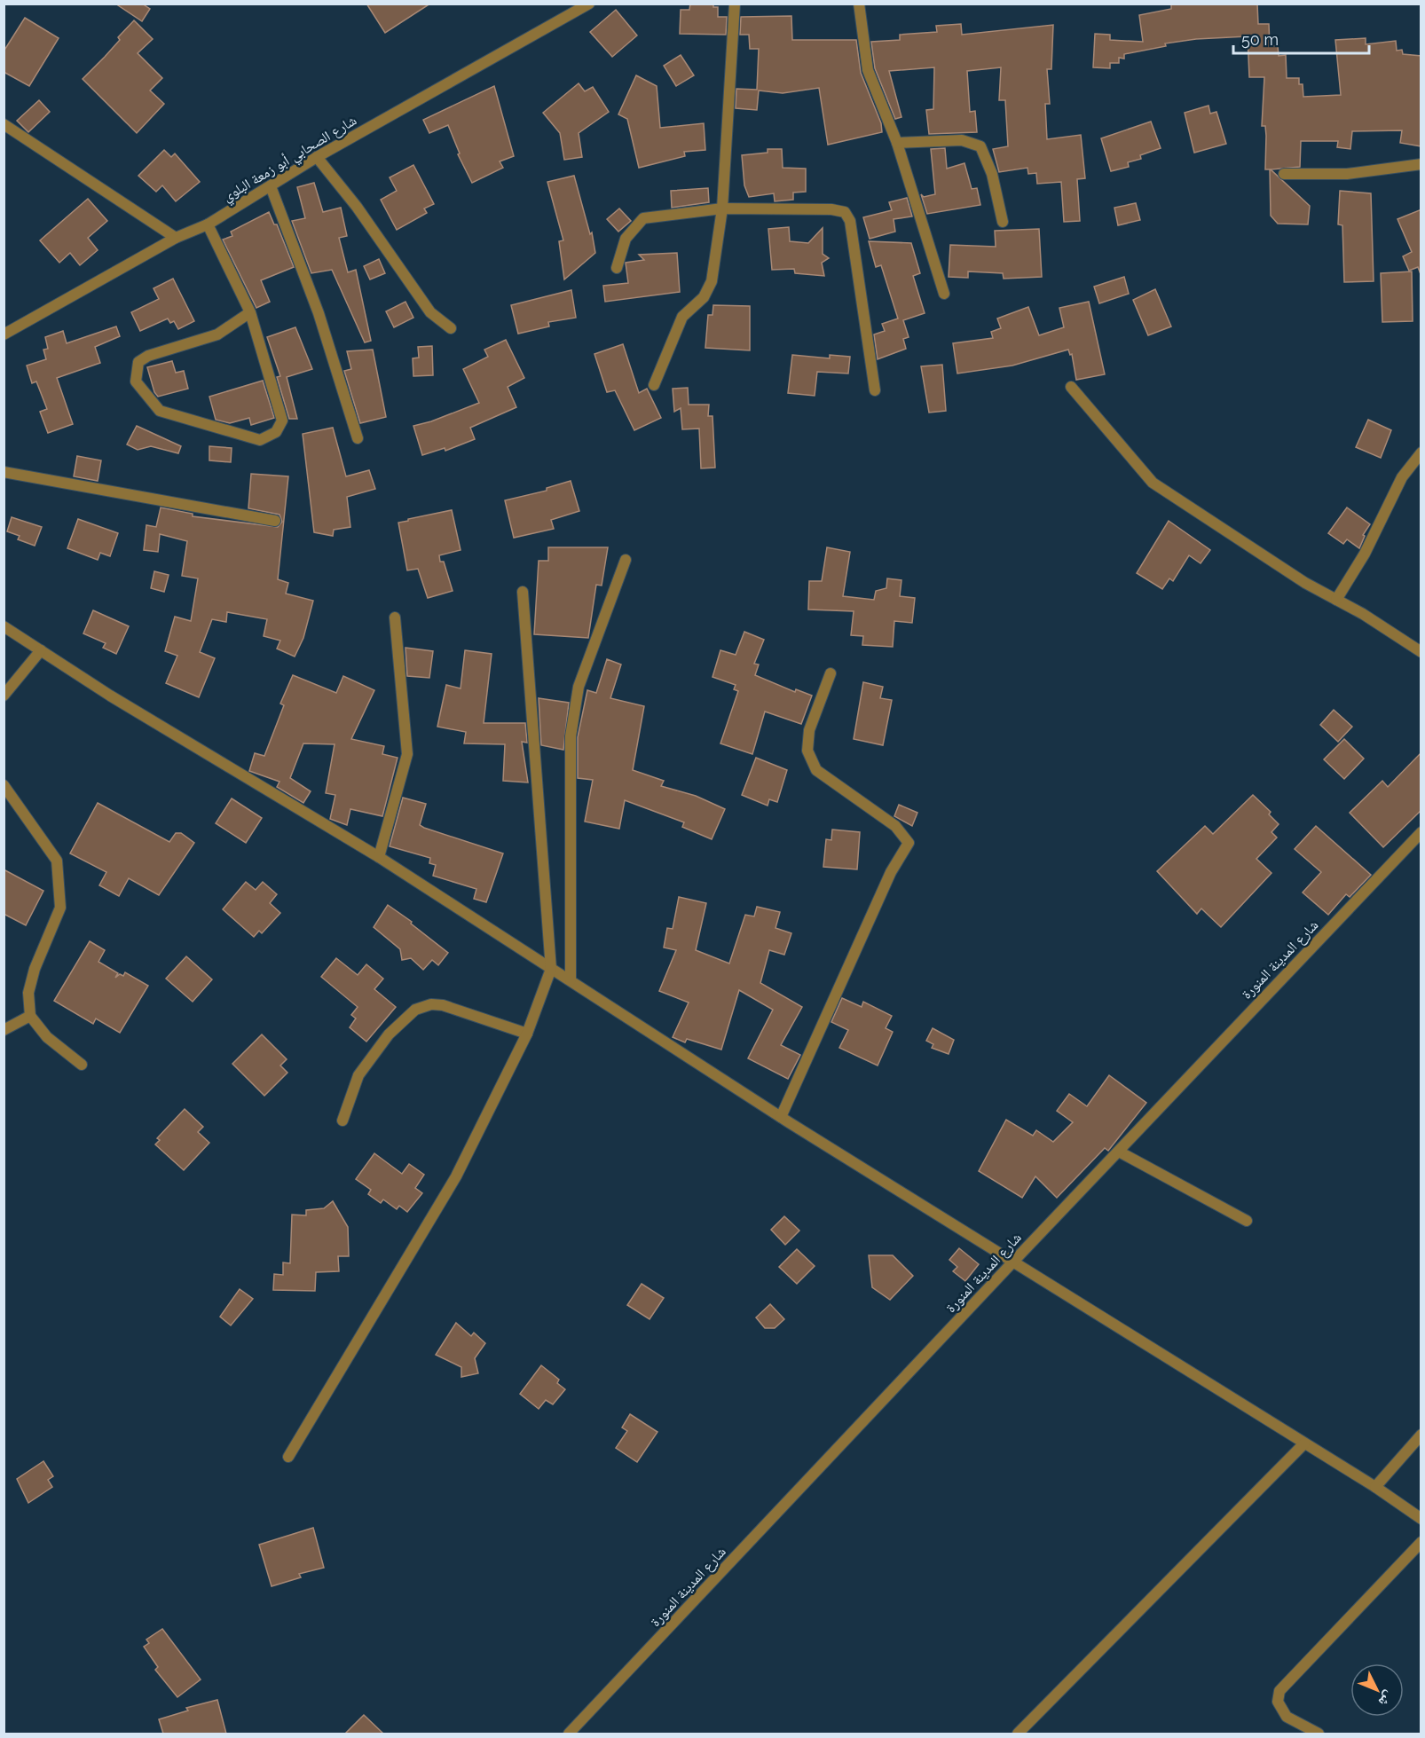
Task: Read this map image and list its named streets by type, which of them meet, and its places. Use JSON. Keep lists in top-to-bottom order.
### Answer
{
  "streets": {
    "street": ["شارع الصحابي أبو زمعة البلوي", "شارع المدينة المنورة"]
  },
  "scale_bar": "50 m",
  "north": "bottom right"
}
